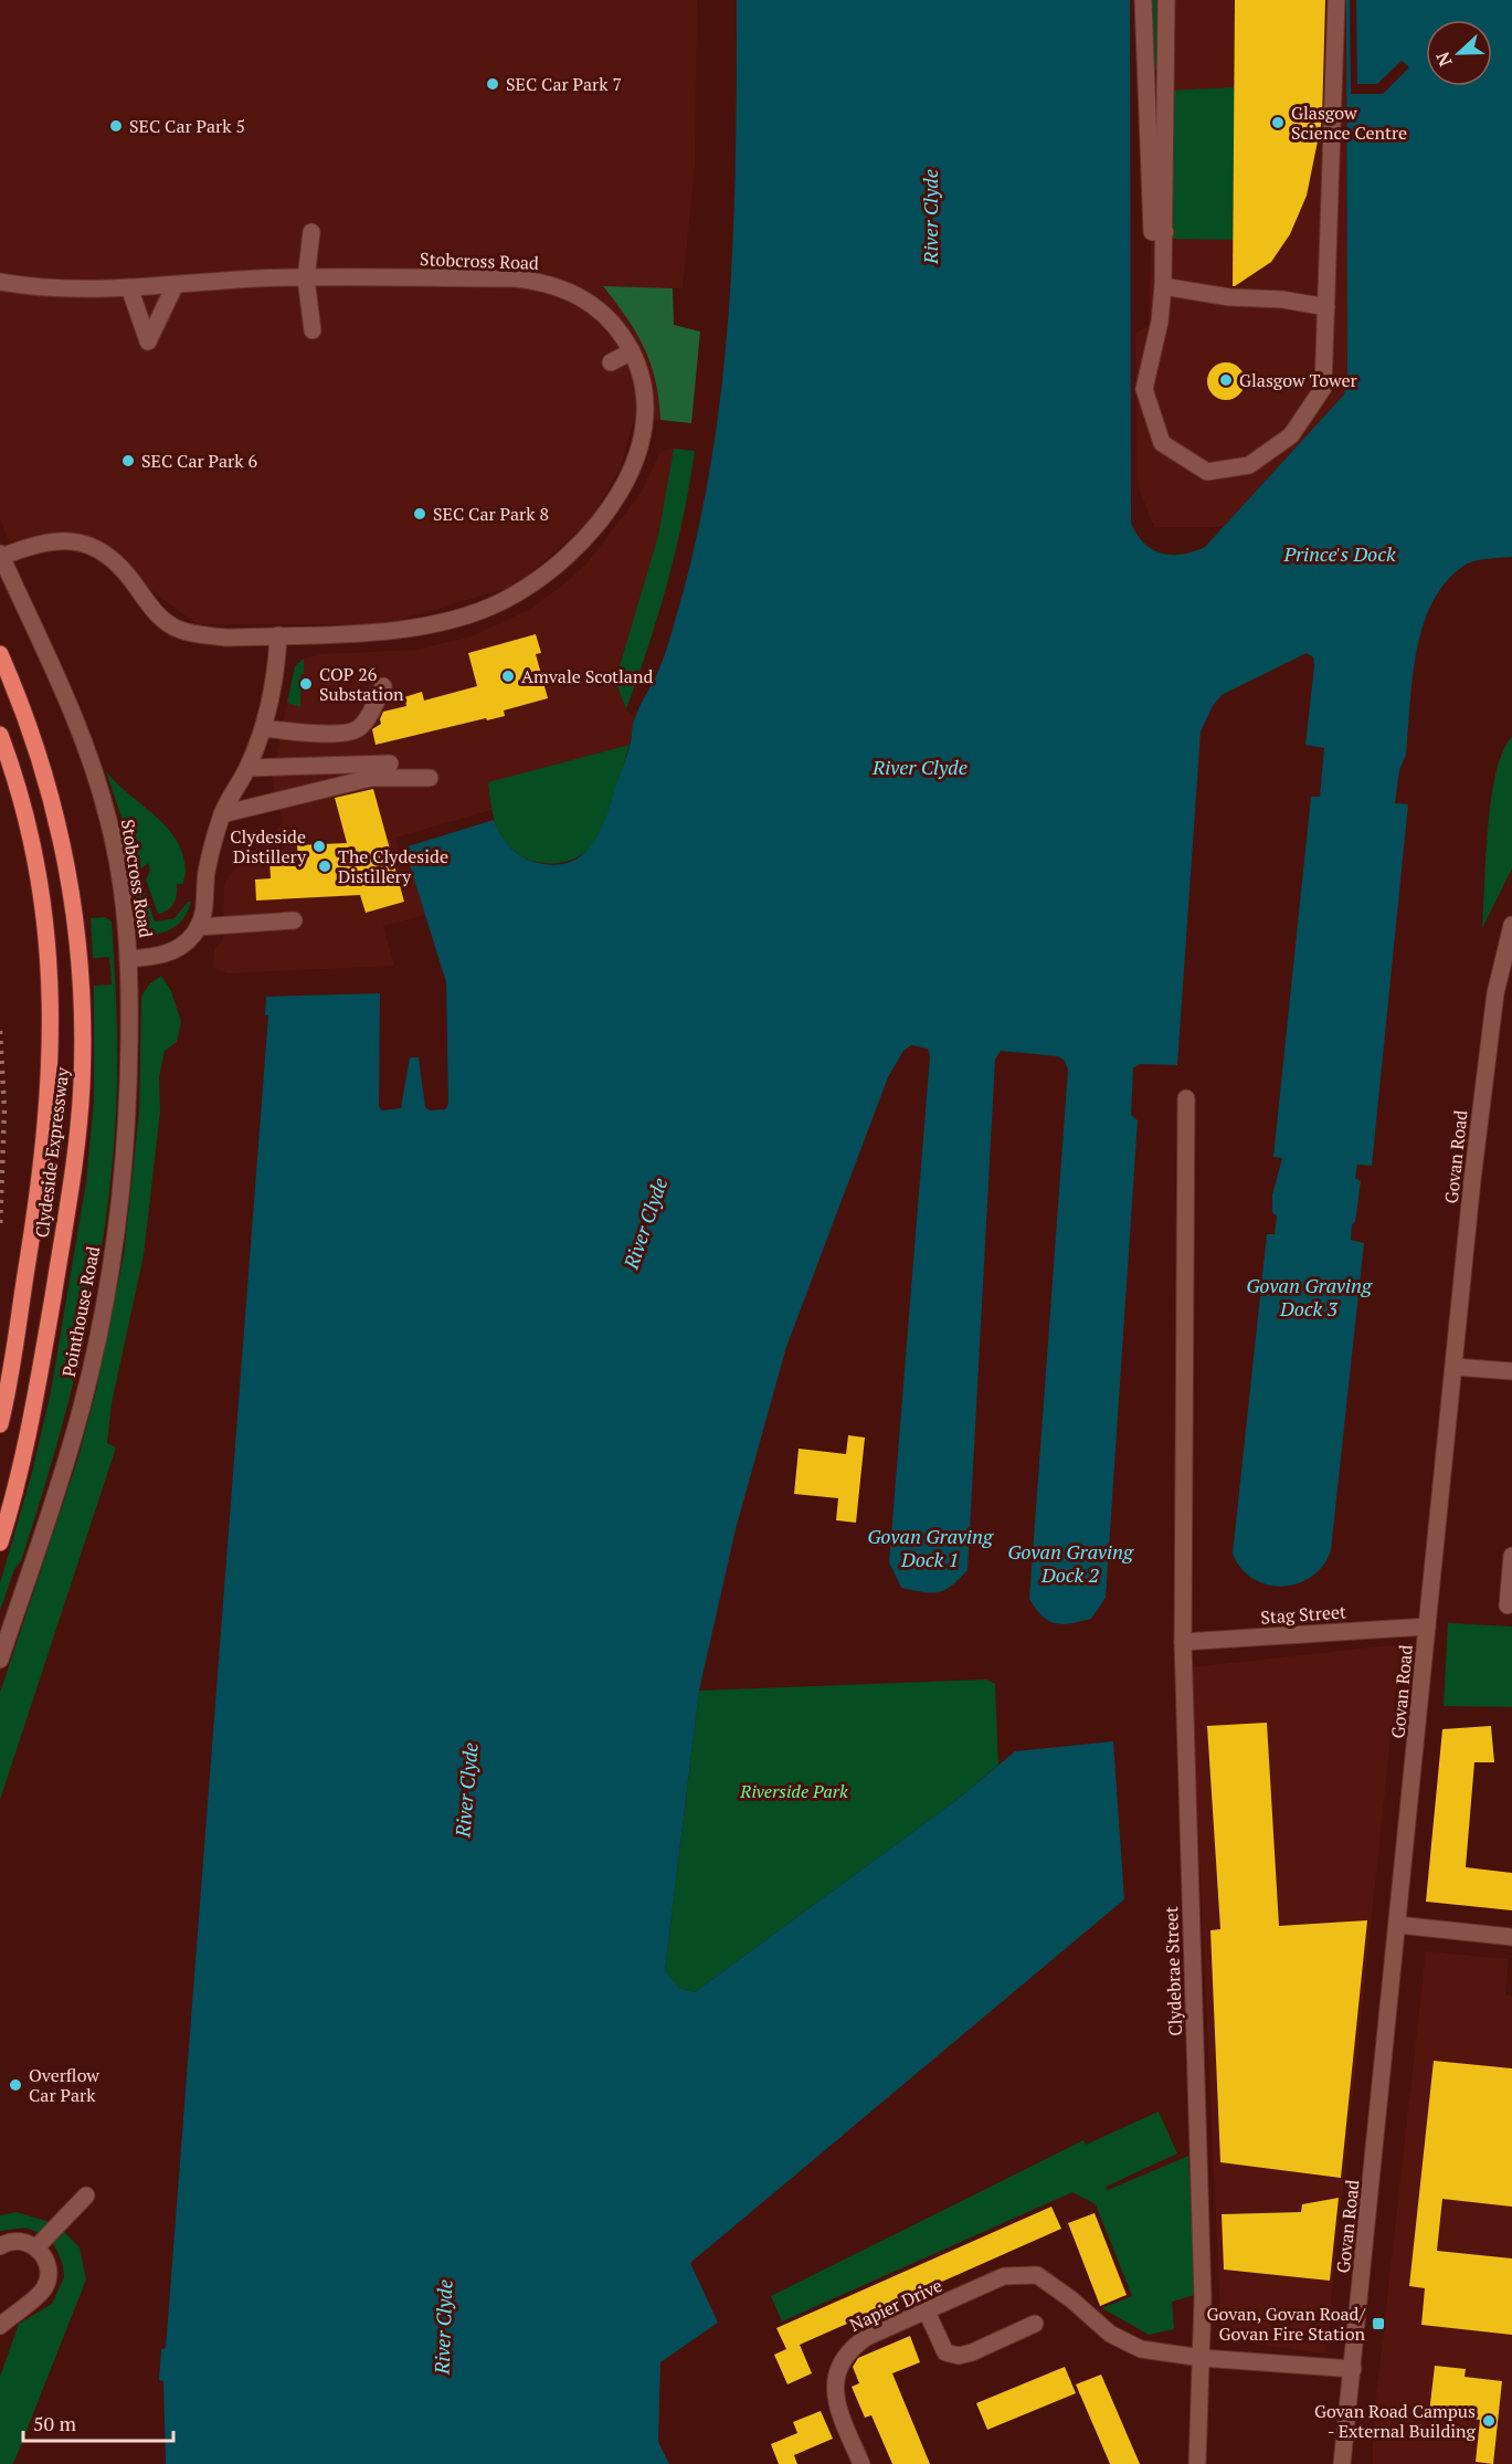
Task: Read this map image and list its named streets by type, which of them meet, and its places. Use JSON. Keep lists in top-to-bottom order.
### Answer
{
  "streets": {
    "main road": ["Clydeside Expressway"],
    "street": [
      "Stobcross Road",
      "Govan Road",
      "Pointhouse Road",
      "Stag Street",
      "Clydebrae Street",
      "Napier Drive"
    ]
  },
  "crossings": [
    ["Stobcross Road", "Pointhouse Road"],
    ["Govan Road", "Stag Street"],
    ["Govan Road", "Napier Drive"],
    ["Stag Street", "Clydebrae Street"],
    ["Clydebrae Street", "Napier Drive"]
  ],
  "water": [
    "River Clyde",
    "Prince's Dock",
    "Govan Graving Dock 3",
    "Govan Graving Dock 1",
    "Govan Graving Dock 2"
  ],
  "parks": ["Riverside Park"],
  "places": {
    "other": [
      "SEC Car Park 7",
      "Glasgow Science Centre",
      "SEC Car Park 5",
      "Glasgow Tower",
      "SEC Car Park 6",
      "SEC Car Park 8",
      "Amvale Scotland",
      "COP 26 Substation",
      "Clydeside Distillery",
      "The Clydeside Distillery",
      "Overflow Car Park",
      "Govan Road Campus - External Building"
    ],
    "transit": ["Govan, Govan Road/ Govan Fire Station"]
  },
  "scale_bar": "50 m",
  "north": "left"
}
